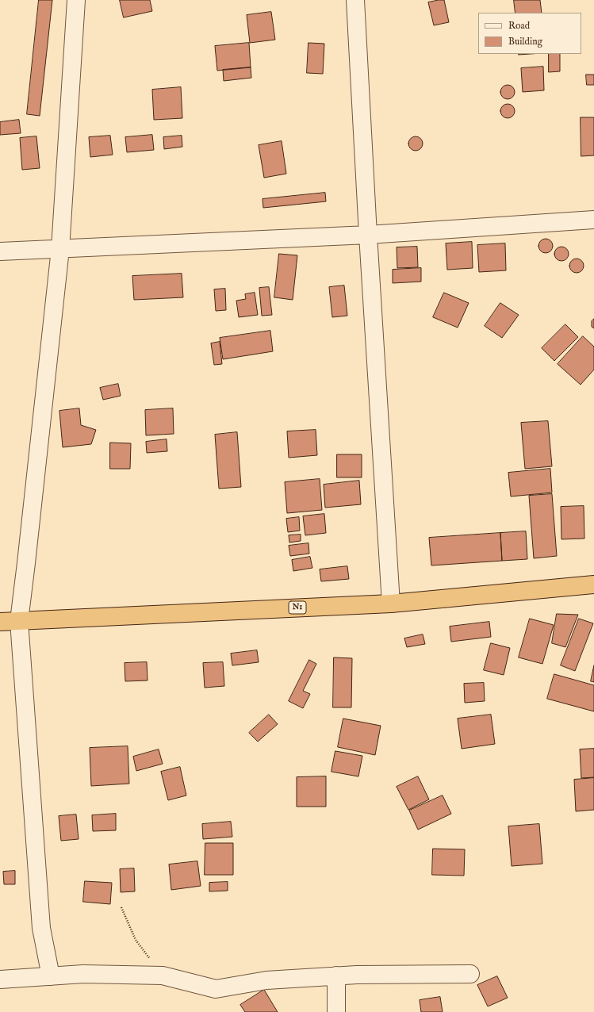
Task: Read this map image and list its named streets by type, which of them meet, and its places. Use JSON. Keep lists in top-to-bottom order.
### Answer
{
  "streets": {
    "highway": ["N1"]
  },
  "legend": ["Road", "Building"]
}
